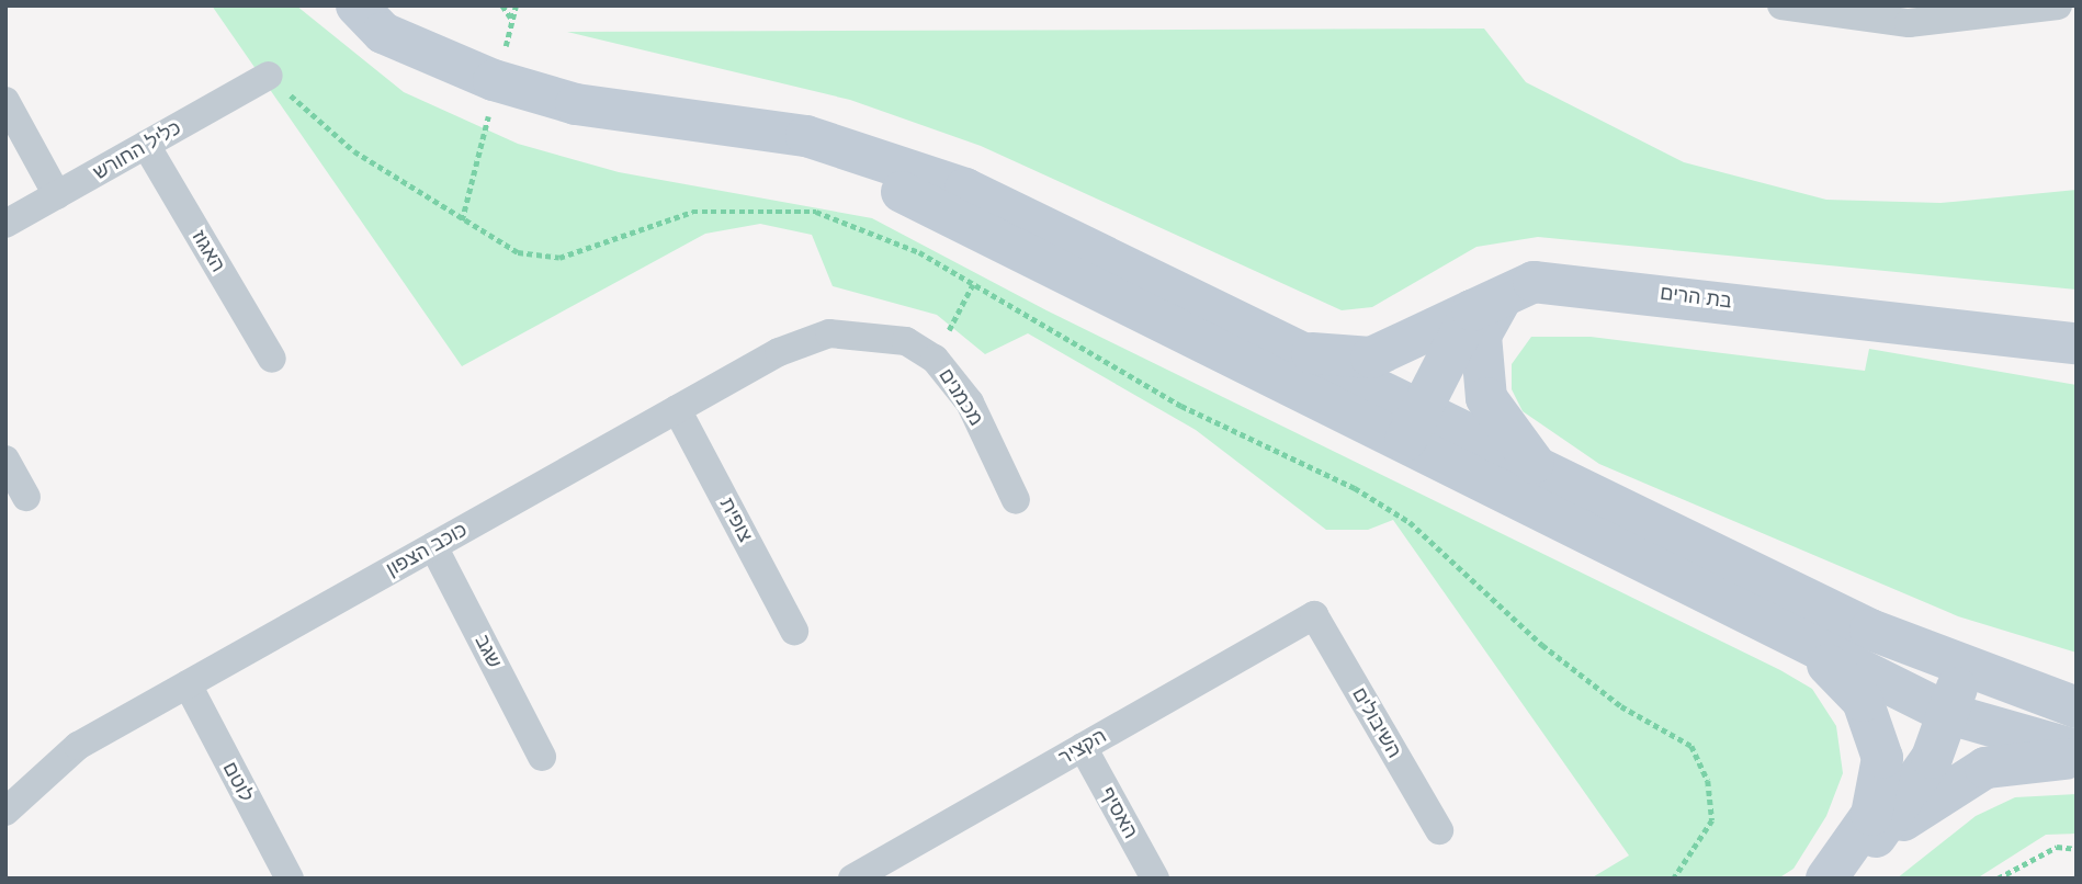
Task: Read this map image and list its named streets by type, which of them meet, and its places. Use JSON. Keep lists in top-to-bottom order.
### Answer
{
  "streets": {
    "main road": ["בת הרים"],
    "street": [
      "כליל החורש",
      "האגוז",
      "מכמנים",
      "צופית",
      "כוכב הצפון",
      "שגב",
      "השיבולים",
      "הקציר",
      "לוטם",
      "האסיף"
    ]
  },
  "crossings": [
    ["כליל החורש", "האגוז"],
    ["מכמנים", "כוכב הצפון"],
    ["צופית", "כוכב הצפון"],
    ["כוכב הצפון", "שגב"],
    ["כוכב הצפון", "לוטם"],
    ["השיבולים", "הקציר"],
    ["הקציר", "האסיף"]
  ]
}
